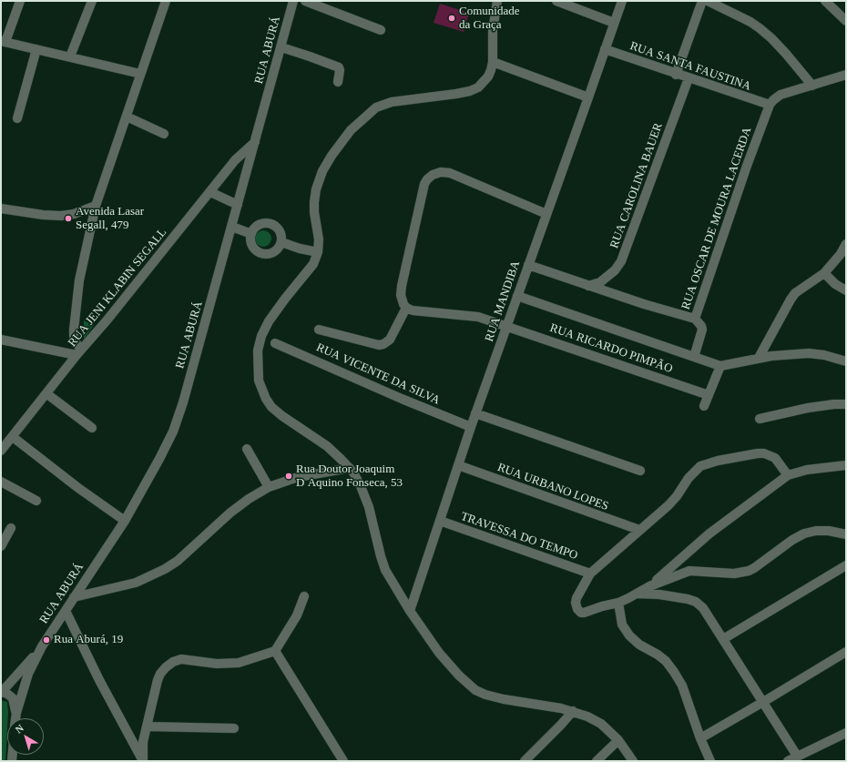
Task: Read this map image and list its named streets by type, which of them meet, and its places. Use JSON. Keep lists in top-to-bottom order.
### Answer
{
  "streets": {
    "street": [
      "RUA ABURÁ",
      "RUA SANTA FAUSTINA",
      "RUA CAROLINA BAUER",
      "RUA OSCAR DE MOURA LACERDA",
      "RUA JENI KLABIN SEGALL",
      "RUA MANDIBA",
      "RUA RICARDO PIMPÃO",
      "RUA VICENTE DA SILVA",
      "RUA URBANO LOPES",
      "TRAVESSA DO TEMPO"
    ]
  },
  "crossings": [
    ["RUA ABURÁ", "RUA JENI KLABIN SEGALL"],
    ["RUA SANTA FAUSTINA", "RUA CAROLINA BAUER"],
    ["RUA SANTA FAUSTINA", "RUA OSCAR DE MOURA LACERDA"],
    ["RUA SANTA FAUSTINA", "RUA MANDIBA"],
    ["RUA CAROLINA BAUER", "RUA OSCAR DE MOURA LACERDA"],
    ["RUA OSCAR DE MOURA LACERDA", "RUA MANDIBA"],
    ["RUA MANDIBA", "RUA RICARDO PIMPÃO"],
    ["RUA MANDIBA", "RUA VICENTE DA SILVA"],
    ["RUA MANDIBA", "RUA URBANO LOPES"],
    ["RUA MANDIBA", "TRAVESSA DO TEMPO"]
  ],
  "places": [
    "Comunidade da Graça",
    "Avenida Lasar Segall, 479",
    "Rua Doutor Joaquim D Aquino Fonseca, 53",
    "Rua Aburá, 19"
  ],
  "north": "top left"
}
